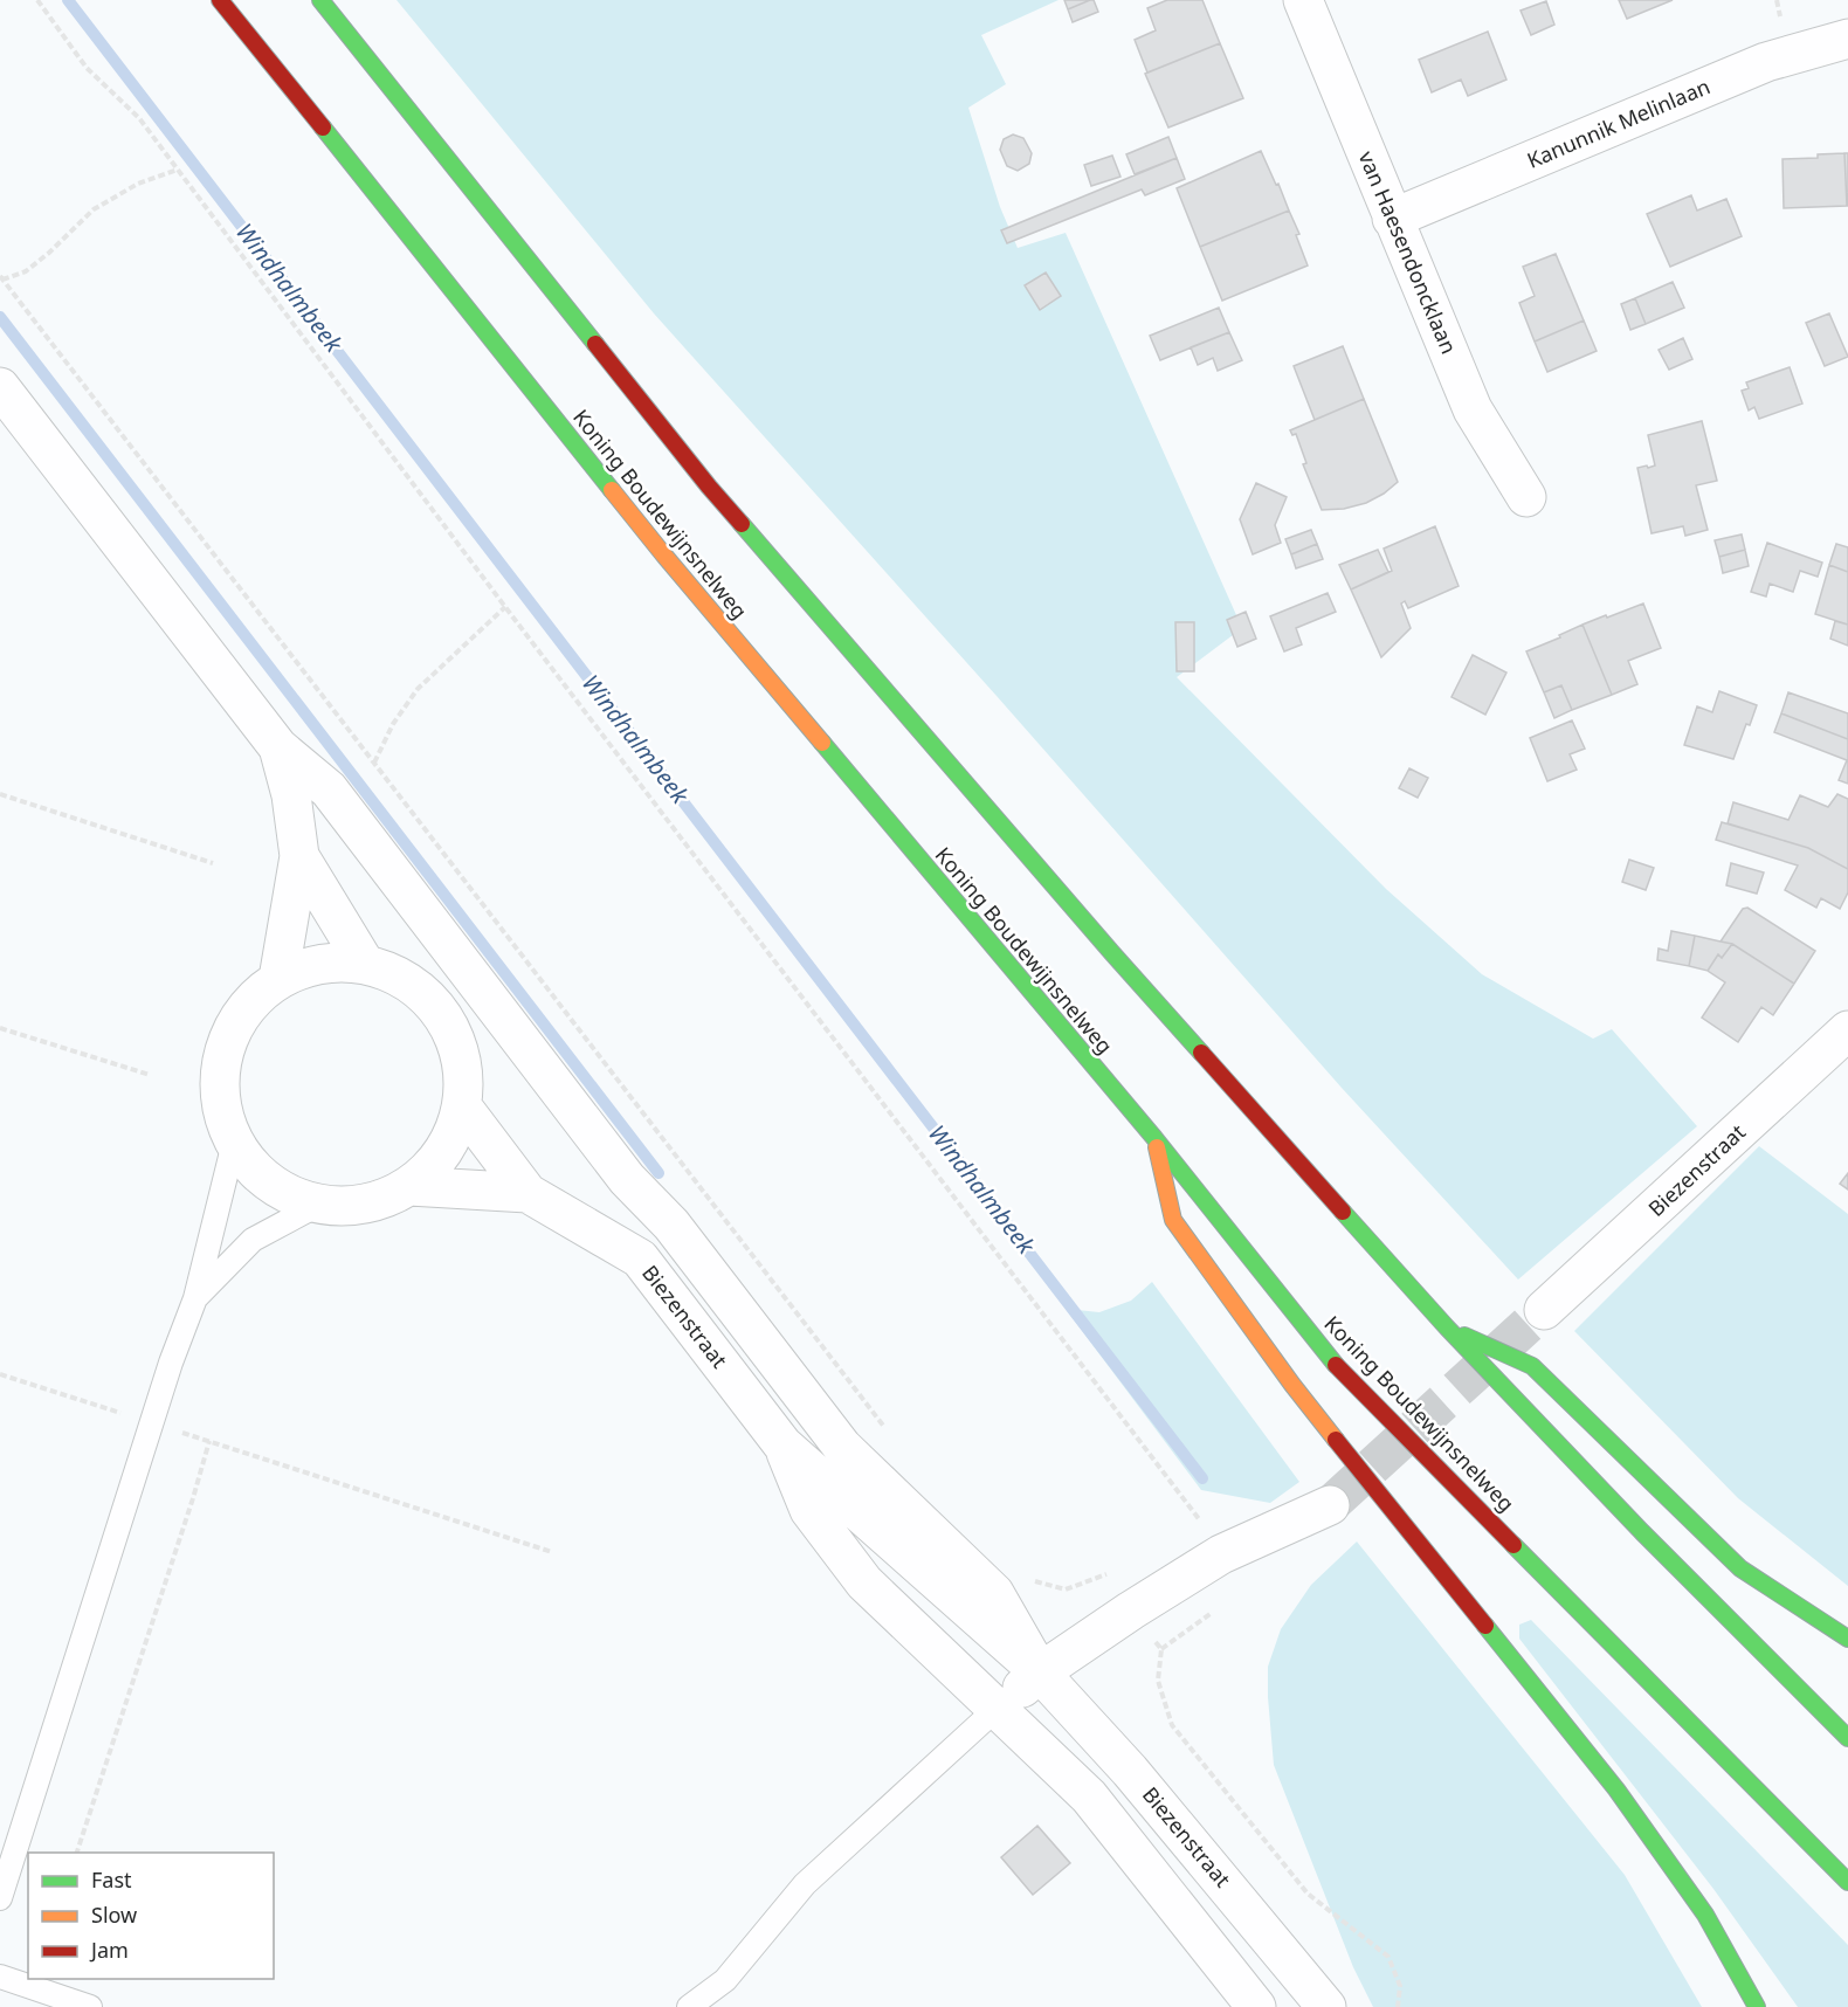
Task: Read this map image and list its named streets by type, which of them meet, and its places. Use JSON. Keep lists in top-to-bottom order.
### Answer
{
  "streets": {
    "highway": ["Koning Boudewijnsnelweg"],
    "street": ["Kanunnik Melinlaan", "van Haesendoncklaan", "Biezenstraat"]
  },
  "crossings": [
    ["Kanunnik Melinlaan", "van Haesendoncklaan"]
  ],
  "water": ["Windhalmbeek"],
  "legend": ["Fast", "Slow", "Jam"]
}
